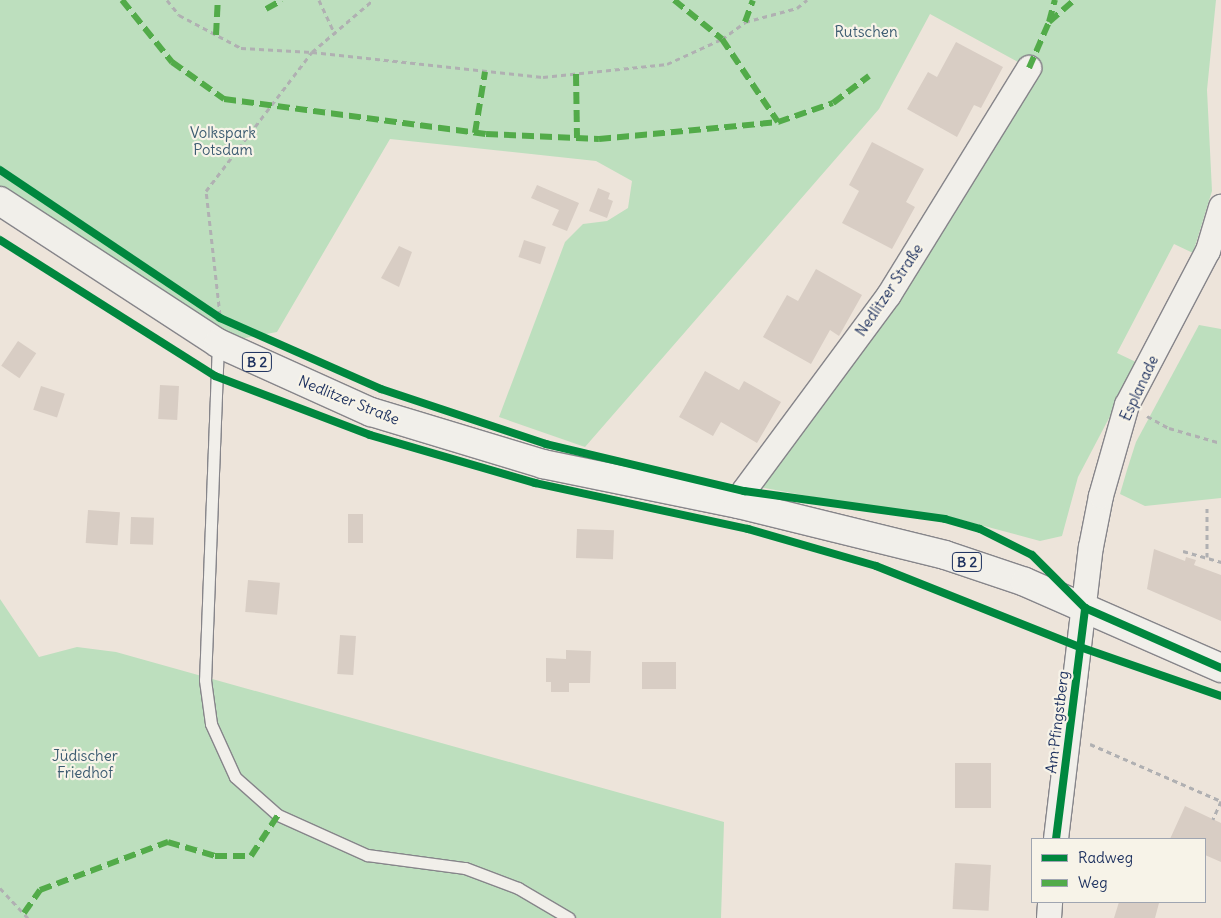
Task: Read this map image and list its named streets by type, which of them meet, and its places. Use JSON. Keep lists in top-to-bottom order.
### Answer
{
  "streets": {
    "main road": ["Nedlitzer Straße", "B 2"],
    "street": ["Esplanade", "Am Pfingstberg"]
  },
  "crossings": [
    ["Nedlitzer Straße", "Esplanade"],
    ["Nedlitzer Straße", "Am Pfingstberg"],
    ["Esplanade", "Am Pfingstberg"]
  ],
  "parks": ["Rutschen", "Volkspark Potsdam", "Jüdischer Friedhof"],
  "legend": ["Radweg", "Weg"]
}
